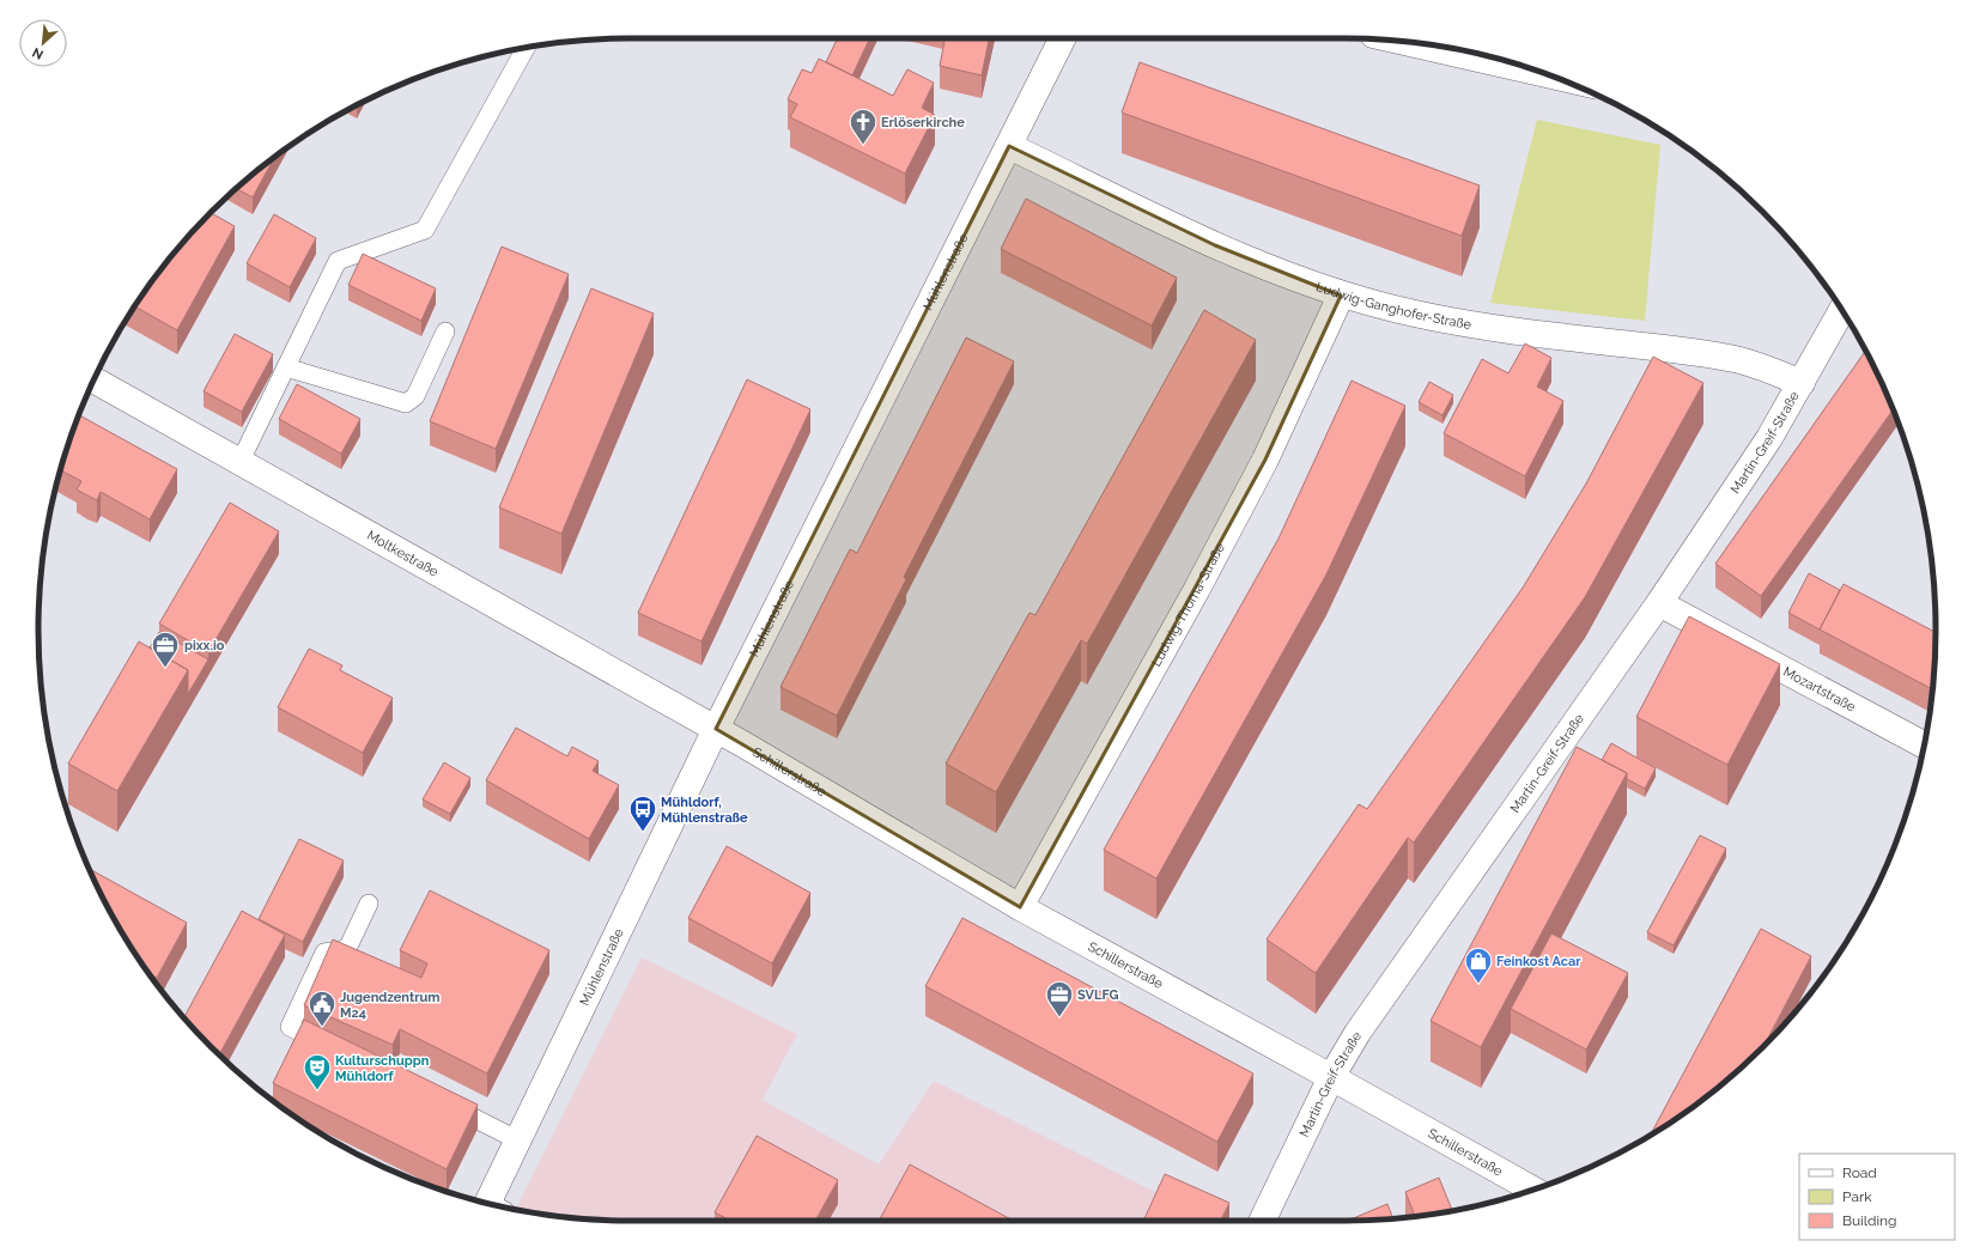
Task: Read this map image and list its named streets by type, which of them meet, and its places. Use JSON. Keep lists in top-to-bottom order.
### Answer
{
  "streets": {
    "street": [
      "Mühlenstraße",
      "Ludwig-Ganghofer-Straße",
      "Martin-Greif-Straße",
      "Moltkestraße",
      "Ludwig-Thoma-Straße",
      "Mozartstraße",
      "Schillerstraße"
    ]
  },
  "crossings": [
    ["Mühlenstraße", "Ludwig-Ganghofer-Straße"],
    ["Mühlenstraße", "Moltkestraße"],
    ["Mühlenstraße", "Schillerstraße"],
    ["Ludwig-Ganghofer-Straße", "Martin-Greif-Straße"],
    ["Ludwig-Ganghofer-Straße", "Ludwig-Thoma-Straße"],
    ["Martin-Greif-Straße", "Mozartstraße"],
    ["Martin-Greif-Straße", "Schillerstraße"],
    ["Moltkestraße", "Schillerstraße"],
    ["Ludwig-Thoma-Straße", "Schillerstraße"]
  ],
  "places": {
    "church": ["Erlöserkirche"],
    "office": ["pixx.io", "SVLFG"],
    "bus stop": ["Mühldorf, Mühlenstraße"],
    "shop": ["Feinkost Acar"],
    "public building": ["Jugendzentrum M24"],
    "theatre": ["Kulturschuppn Mühldorf"]
  },
  "legend": ["Road", "Park", "Building"],
  "north": "bottom left"
}
